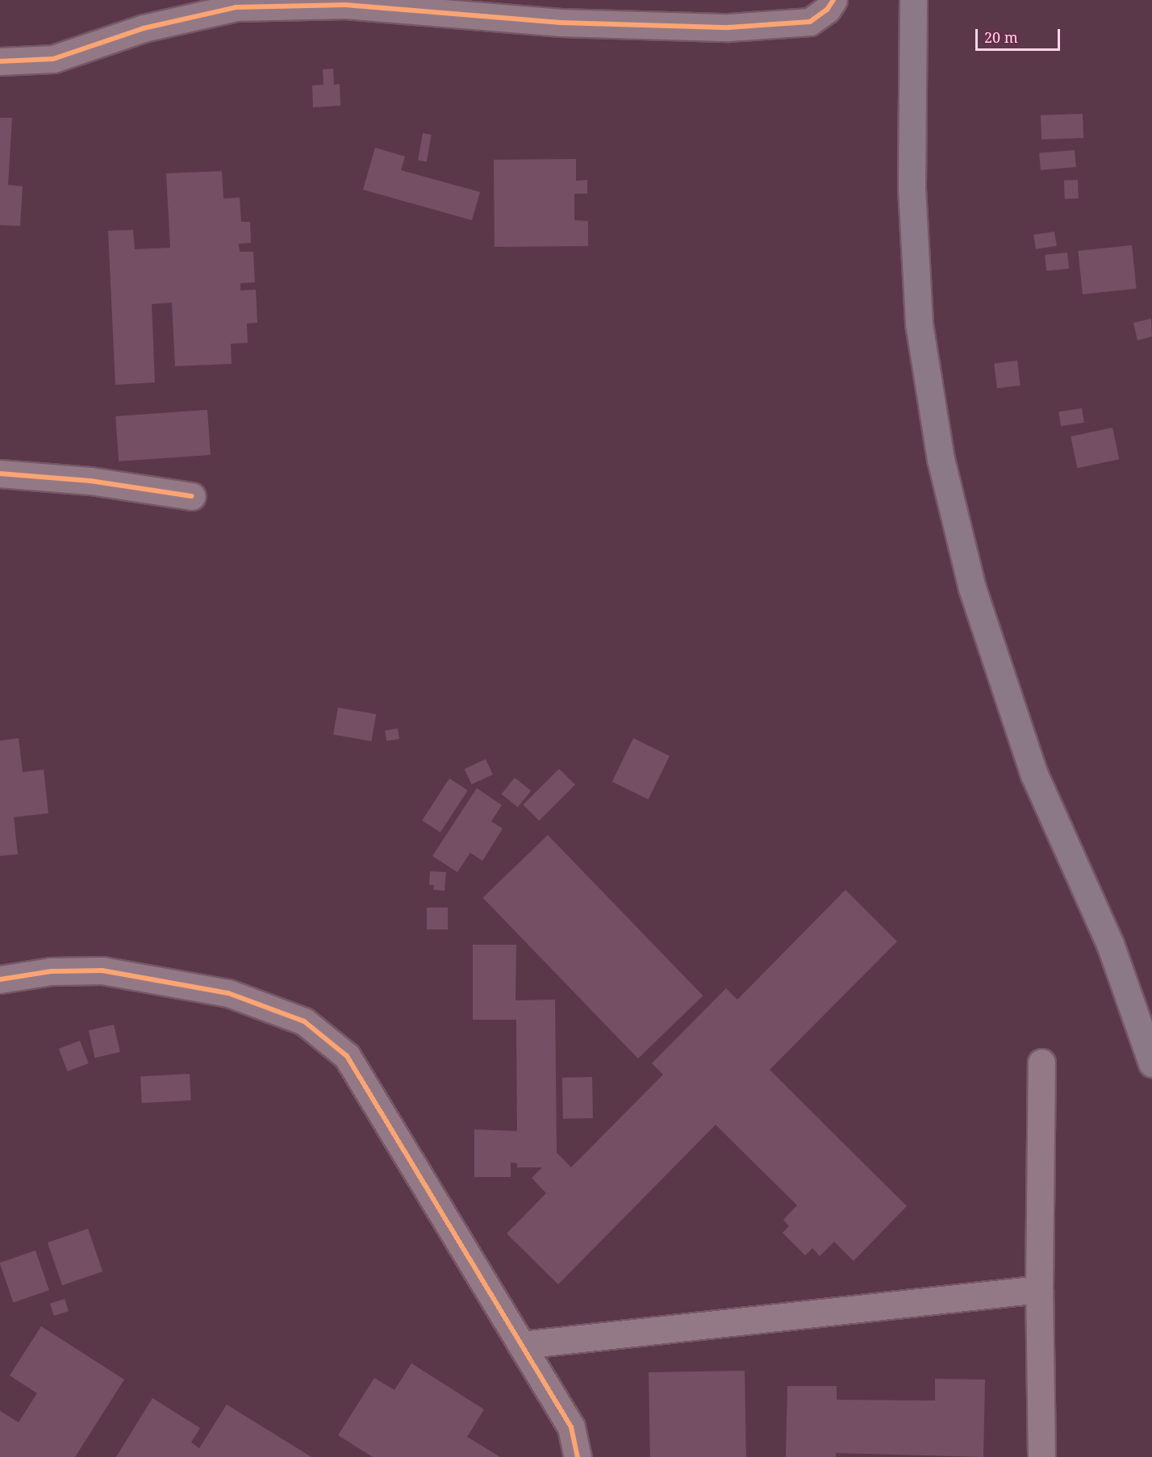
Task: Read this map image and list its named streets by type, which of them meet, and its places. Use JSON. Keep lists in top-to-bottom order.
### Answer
{
  "scale_bar": "20 m"
}
